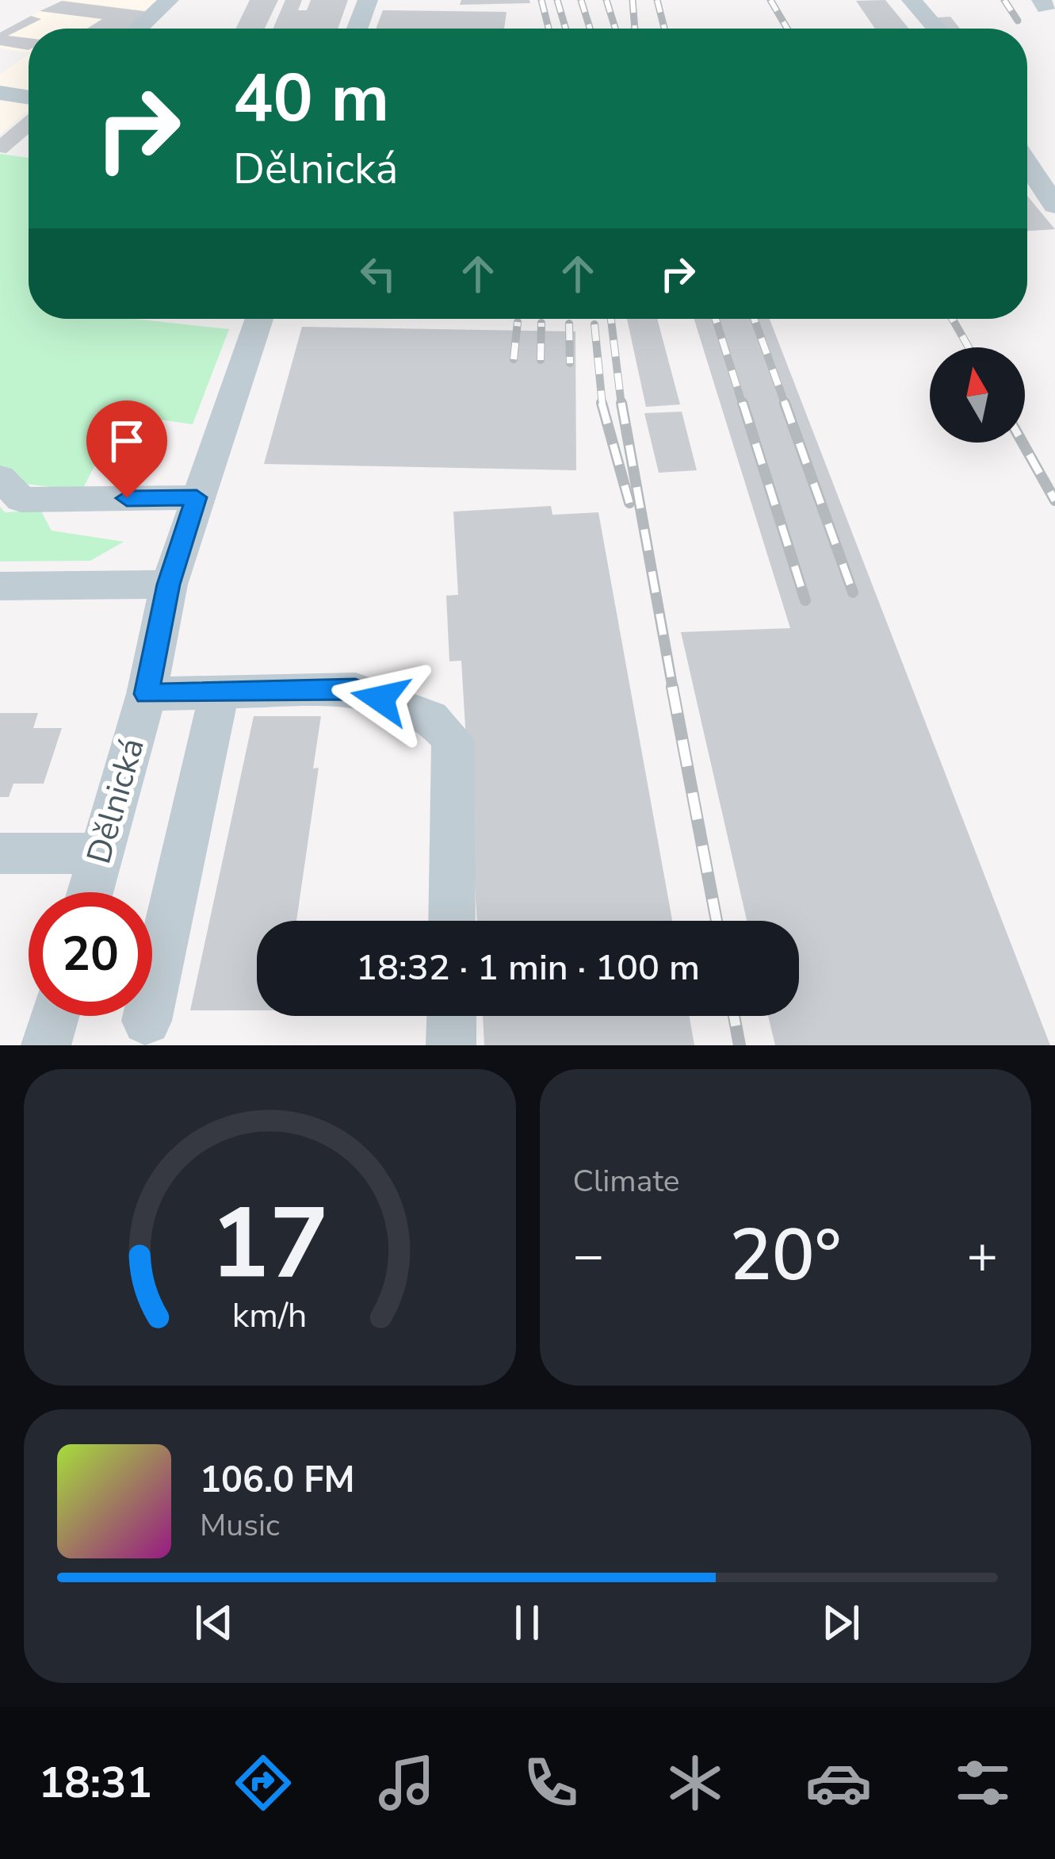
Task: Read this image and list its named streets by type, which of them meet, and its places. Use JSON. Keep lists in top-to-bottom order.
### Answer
{
  "streets": {
    "street": ["Dělnická"]
  },
  "north": "top",
  "page": {
    "turn": ["40 m", "Dělnická"],
    "limit": "20",
    "trip": "18:32 · 1 min · 100 m",
    "tile": "Climate",
    "heat": ["−", "20°", "+"],
    "song": ["106.0 FM", "Music"],
    "tabs": "18:31",
    "gauge": ["17", "km/h"]
  }
}
